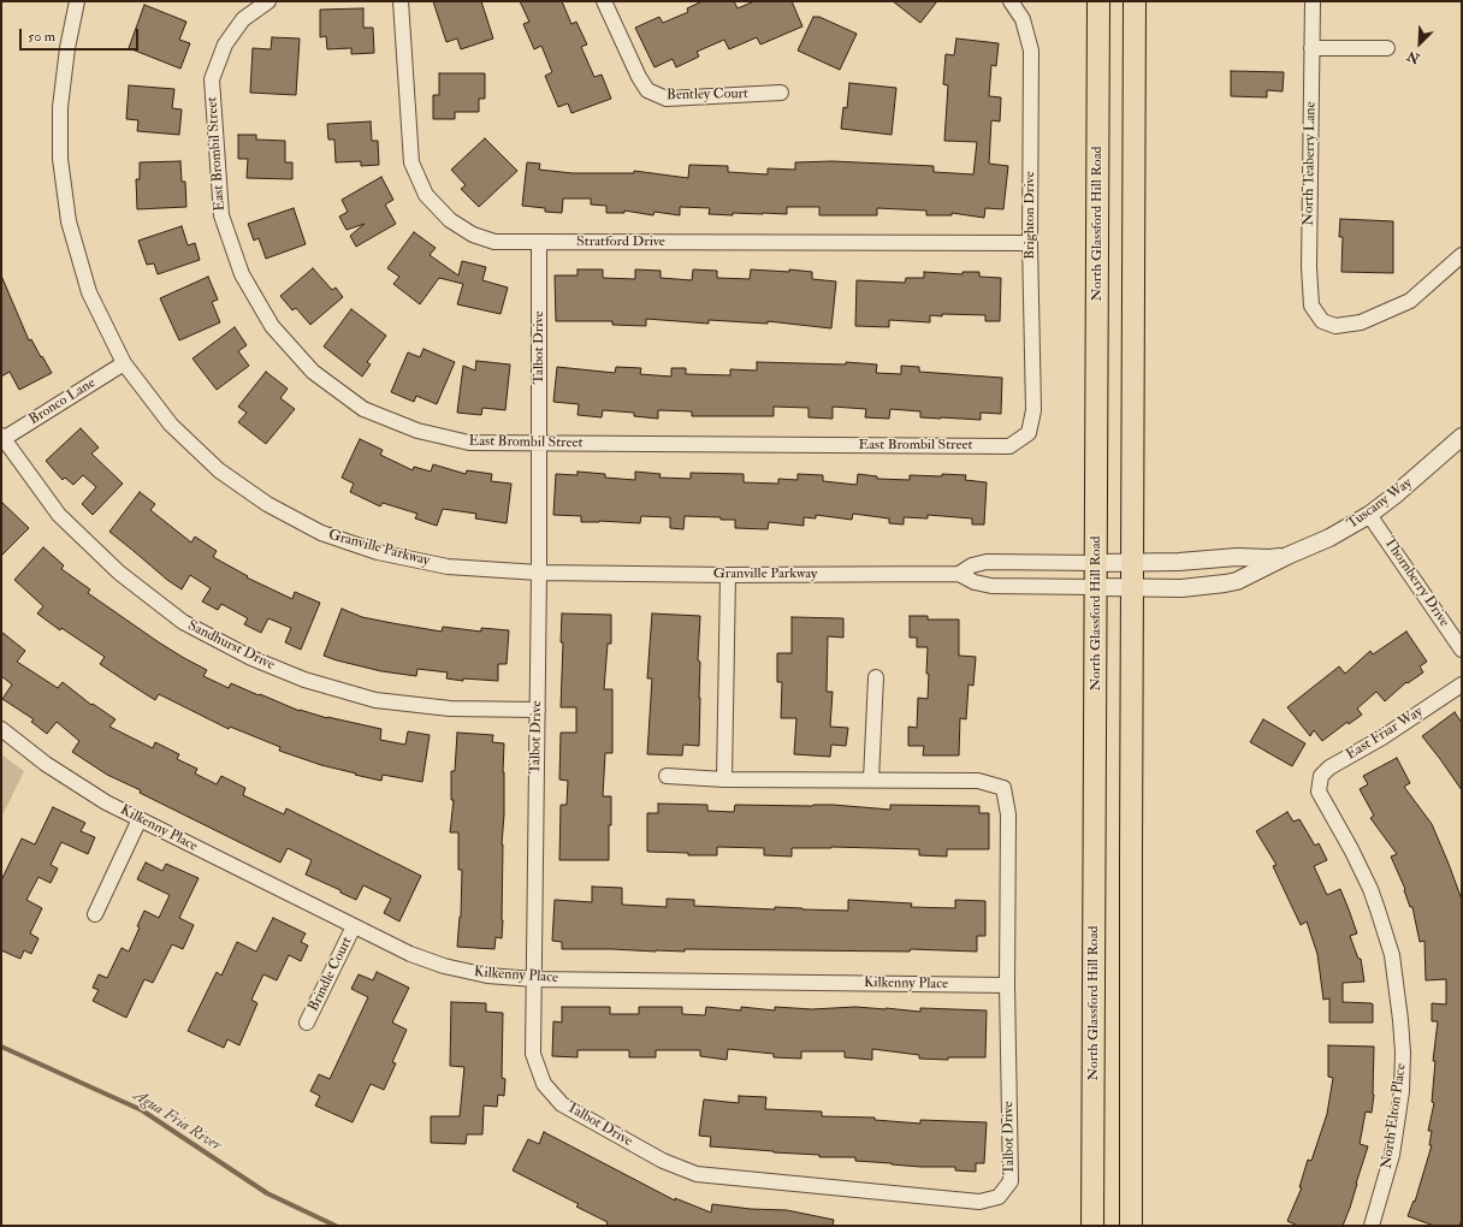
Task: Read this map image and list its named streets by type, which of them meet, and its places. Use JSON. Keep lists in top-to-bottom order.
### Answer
{
  "streets": {
    "main road": ["North Glassford Hill Road"],
    "street": [
      "Bentley Court",
      "East Brombil Street",
      "North Teaberry Lane",
      "Brighton Drive",
      "Stratford Drive",
      "Talbot Drive",
      "Bronco Lane",
      "Tuscany Way",
      "Granville Parkway",
      "Thornberry Drive",
      "Sandhurst Drive",
      "East Friar Way",
      "Kilkenny Place",
      "Brindle Court",
      "North Elton Place"
    ]
  },
  "crossings": [
    ["East Brombil Street", "Brighton Drive"],
    ["East Brombil Street", "Talbot Drive"],
    ["Brighton Drive", "Stratford Drive"],
    ["North Glassford Hill Road", "Tuscany Way"],
    ["North Glassford Hill Road", "Granville Parkway"],
    ["Stratford Drive", "Talbot Drive"],
    ["Talbot Drive", "Granville Parkway"],
    ["Talbot Drive", "Sandhurst Drive"],
    ["Talbot Drive", "Kilkenny Place"],
    ["Bronco Lane", "Granville Parkway"],
    ["Bronco Lane", "Sandhurst Drive"],
    ["Tuscany Way", "Granville Parkway"],
    ["Tuscany Way", "Thornberry Drive"],
    ["East Friar Way", "North Elton Place"],
    ["Kilkenny Place", "Brindle Court"]
  ],
  "water": ["Agua Fria River"],
  "scale_bar": "50 m",
  "north": "bottom left"
}
